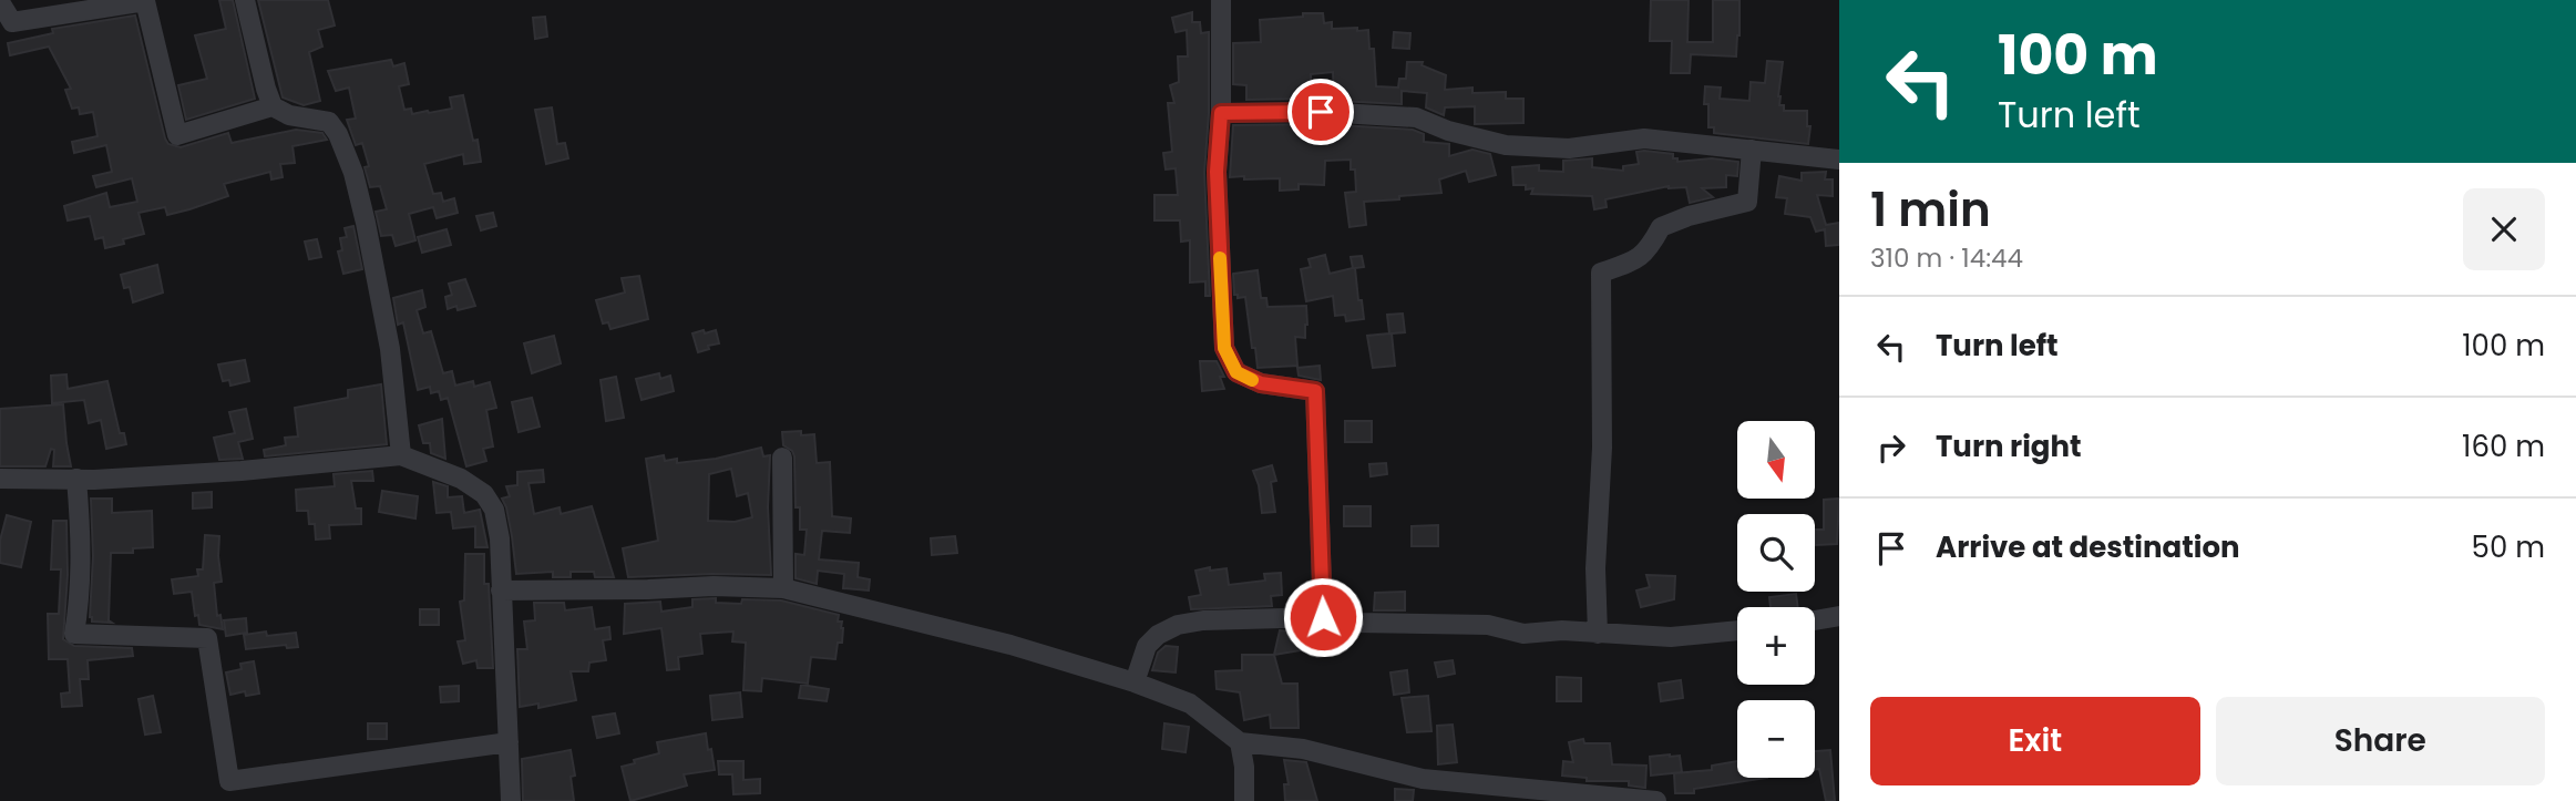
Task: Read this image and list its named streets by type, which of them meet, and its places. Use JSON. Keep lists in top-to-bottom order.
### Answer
{
  "north": "bottom",
  "page": {
    "turn": ["100 m", "Turn left"],
    "heading": ["1 min", "310 m · 14:44"],
    "list": [
      {
        "name": "Turn left",
        "value": "100 m"
      },
      {
        "name": "Turn right",
        "value": "160 m"
      },
      {
        "name": "Arrive at destination",
        "value": "50 m"
      }
    ],
    "map_buttons": ["+", "−"],
    "buttons": ["Exit", "Share"]
  }
}
